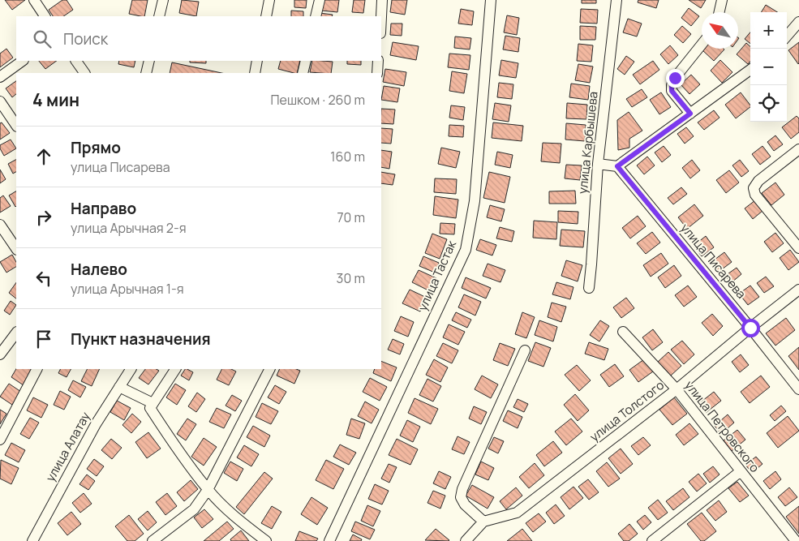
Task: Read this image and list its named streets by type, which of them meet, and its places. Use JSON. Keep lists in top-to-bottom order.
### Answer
{
  "streets": {
    "street": [
      "улица Карбышева",
      "улица Писарева",
      "улица Тастак",
      "улица Толстого",
      "улица Петровского",
      "улица Алатау"
    ]
  },
  "crossings": [
    ["улица Писарева", "улица Толстого"],
    ["улица Толстого", "улица Петровского"]
  ],
  "north": "top left",
  "page": {
    "map_buttons": ["+", "−"],
    "search": "Поиск",
    "heading": ["4 мин", "Пешком · 260 m"],
    "list": [
      ["Прямо", "улица Писарева", "160 m"],
      ["Направо", "улица Арычная 2-я", "70 m"],
      ["Налево", "улица Арычная 1-я", "30 m"],
      "Пункт назначения"
    ]
  }
}
